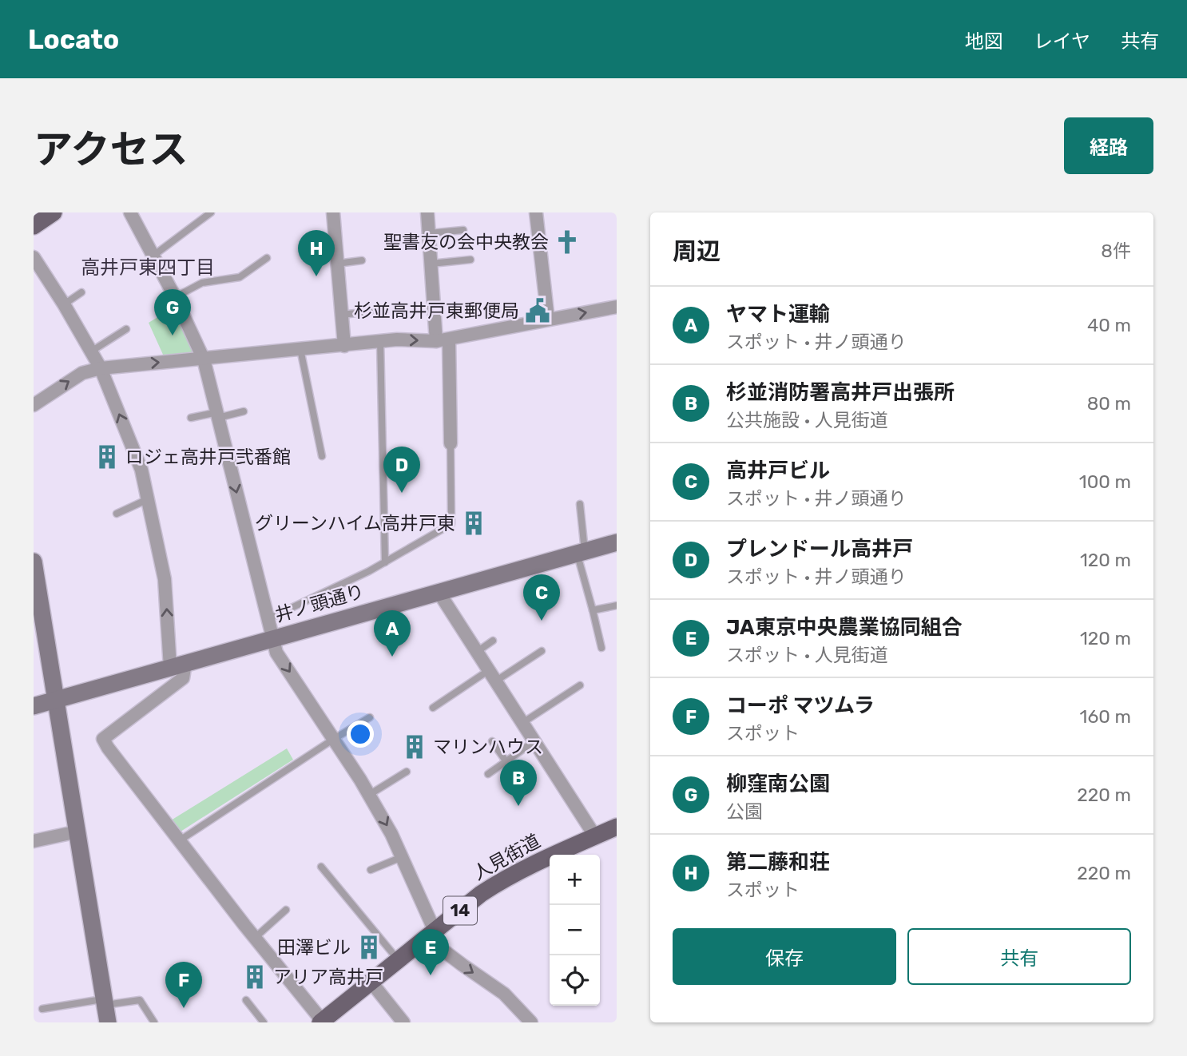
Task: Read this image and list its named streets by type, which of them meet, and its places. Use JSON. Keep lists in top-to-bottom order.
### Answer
{
  "streets": {
    "main road": ["井ノ頭通り", "人見街道", "14"]
  },
  "districts": ["高井戸東四丁目"],
  "places": {
    "church": ["聖書友の会中央教会"],
    "public building": ["杉並高井戸東郵便局"],
    "building": [
      "ロジェ高井戸弐番館",
      "グリーンハイム高井戸東",
      "マリンハウス",
      "田澤ビル",
      "アリア高井戸"
    ]
  },
  "page": {
    "header": "Locato",
    "nav": ["地図", "レイヤ", "共有"],
    "title": "アクセス",
    "buttons": [
      "経路",
      ["保存", "共有"]
    ],
    "heading": ["周辺", "8件"],
    "pins": [
      "H",
      "G",
      "D",
      "C",
      "A",
      "B",
      "E",
      "F"
    ],
    "list": [
      {
        "mark": "A",
        "name": "ヤマト運輸",
        "note": "スポット · 井ノ頭通り",
        "value": "40 m"
      },
      {
        "mark": "B",
        "name": "杉並消防署高井戸出張所",
        "note": "公共施設 · 人見街道",
        "value": "80 m"
      },
      {
        "mark": "C",
        "name": "高井戸ビル",
        "note": "スポット · 井ノ頭通り",
        "value": "100 m"
      },
      {
        "mark": "D",
        "name": "プレンドール高井戸",
        "note": "スポット · 井ノ頭通り",
        "value": "120 m"
      },
      {
        "mark": "E",
        "name": "JA東京中央農業協同組合",
        "note": "スポット · 人見街道",
        "value": "120 m"
      },
      {
        "mark": "F",
        "name": "コーポ マツムラ",
        "note": "スポット",
        "value": "160 m"
      },
      {
        "mark": "G",
        "name": "柳窪南公園",
        "note": "公園",
        "value": "220 m"
      },
      {
        "mark": "H",
        "name": "第二藤和荘",
        "note": "スポット",
        "value": "220 m"
      }
    ],
    "map_buttons": ["+", "−"]
  }
}
